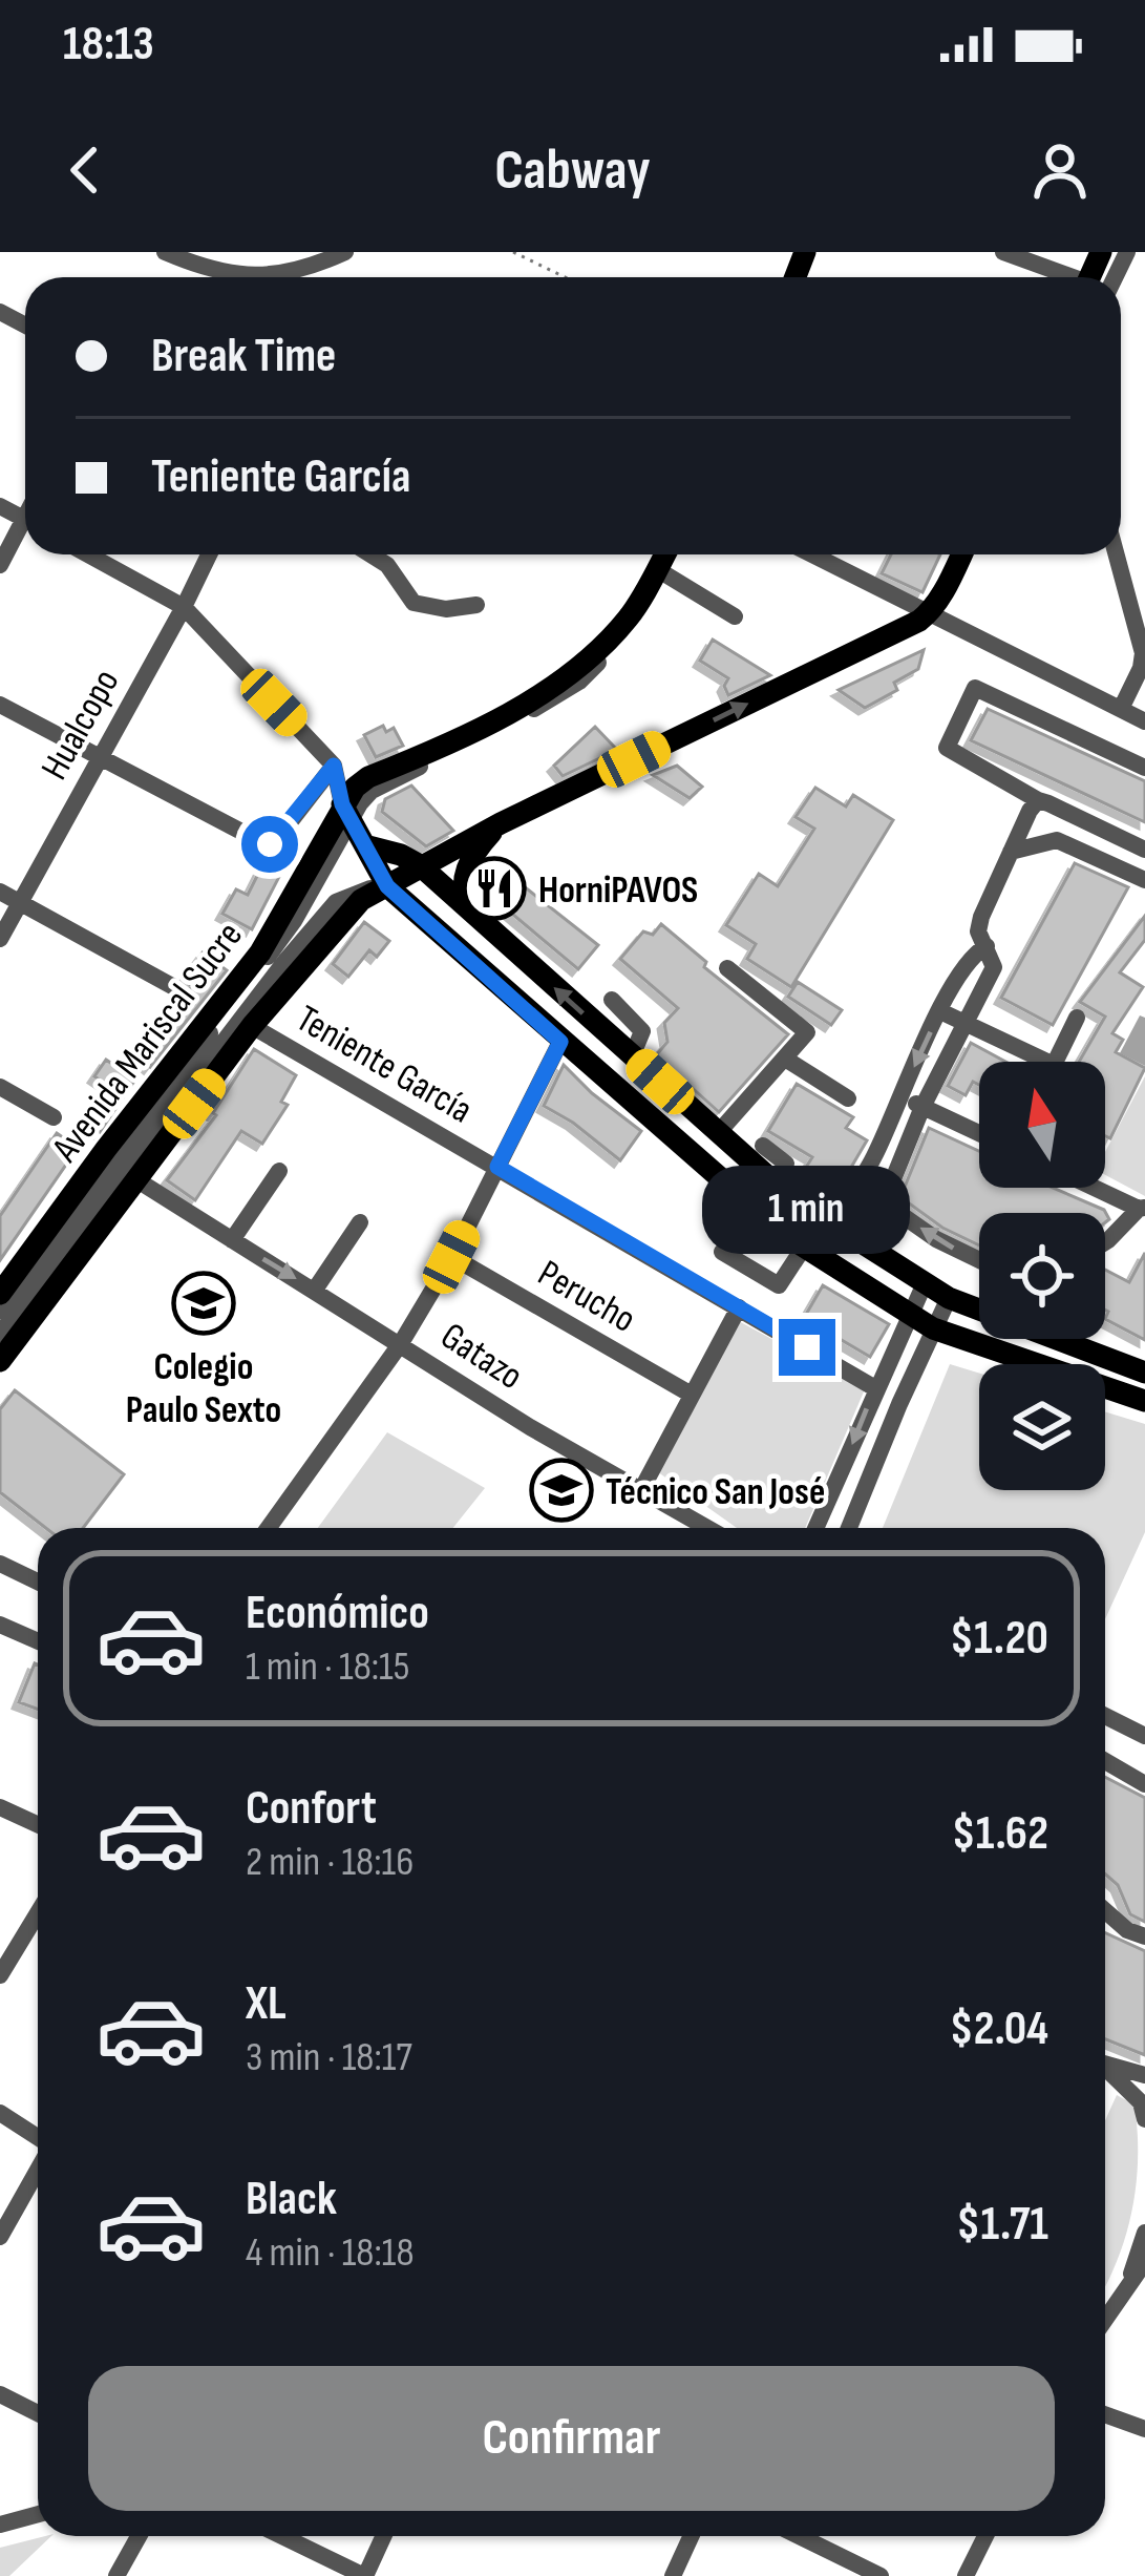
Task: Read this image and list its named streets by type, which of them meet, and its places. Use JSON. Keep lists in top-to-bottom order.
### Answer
{
  "streets": {
    "main road": ["Avenida Mariscal Sucre"],
    "street": [
      "Hualcopo",
      "Teniente García",
      "Perucho",
      "Gatazo"
    ]
  },
  "crossings": [
    ["Avenida Mariscal Sucre", "Teniente García"],
    ["Avenida Mariscal Sucre", "Gatazo"]
  ],
  "places": {
    "restaurant": ["HorniPAVOS"],
    "school or university": ["Colegio Paulo Sexto", "Técnico San José"]
  },
  "north": "top",
  "page": {
    "status": "18:13",
    "header": "Cabway",
    "banner": ["Break Time", "Teniente García"],
    "bubble": "1 min",
    "list": [
      {
        "name": "Económico",
        "note": "1 min · 18:15",
        "value": "$1.20"
      },
      {
        "name": "Confort",
        "note": "2 min · 18:16",
        "value": "$1.62"
      },
      {
        "name": "XL",
        "note": "3 min · 18:17",
        "value": "$2.04"
      },
      {
        "name": "Black",
        "note": "4 min · 18:18",
        "value": "$1.71"
      }
    ],
    "buttons": "Confirmar"
  }
}
